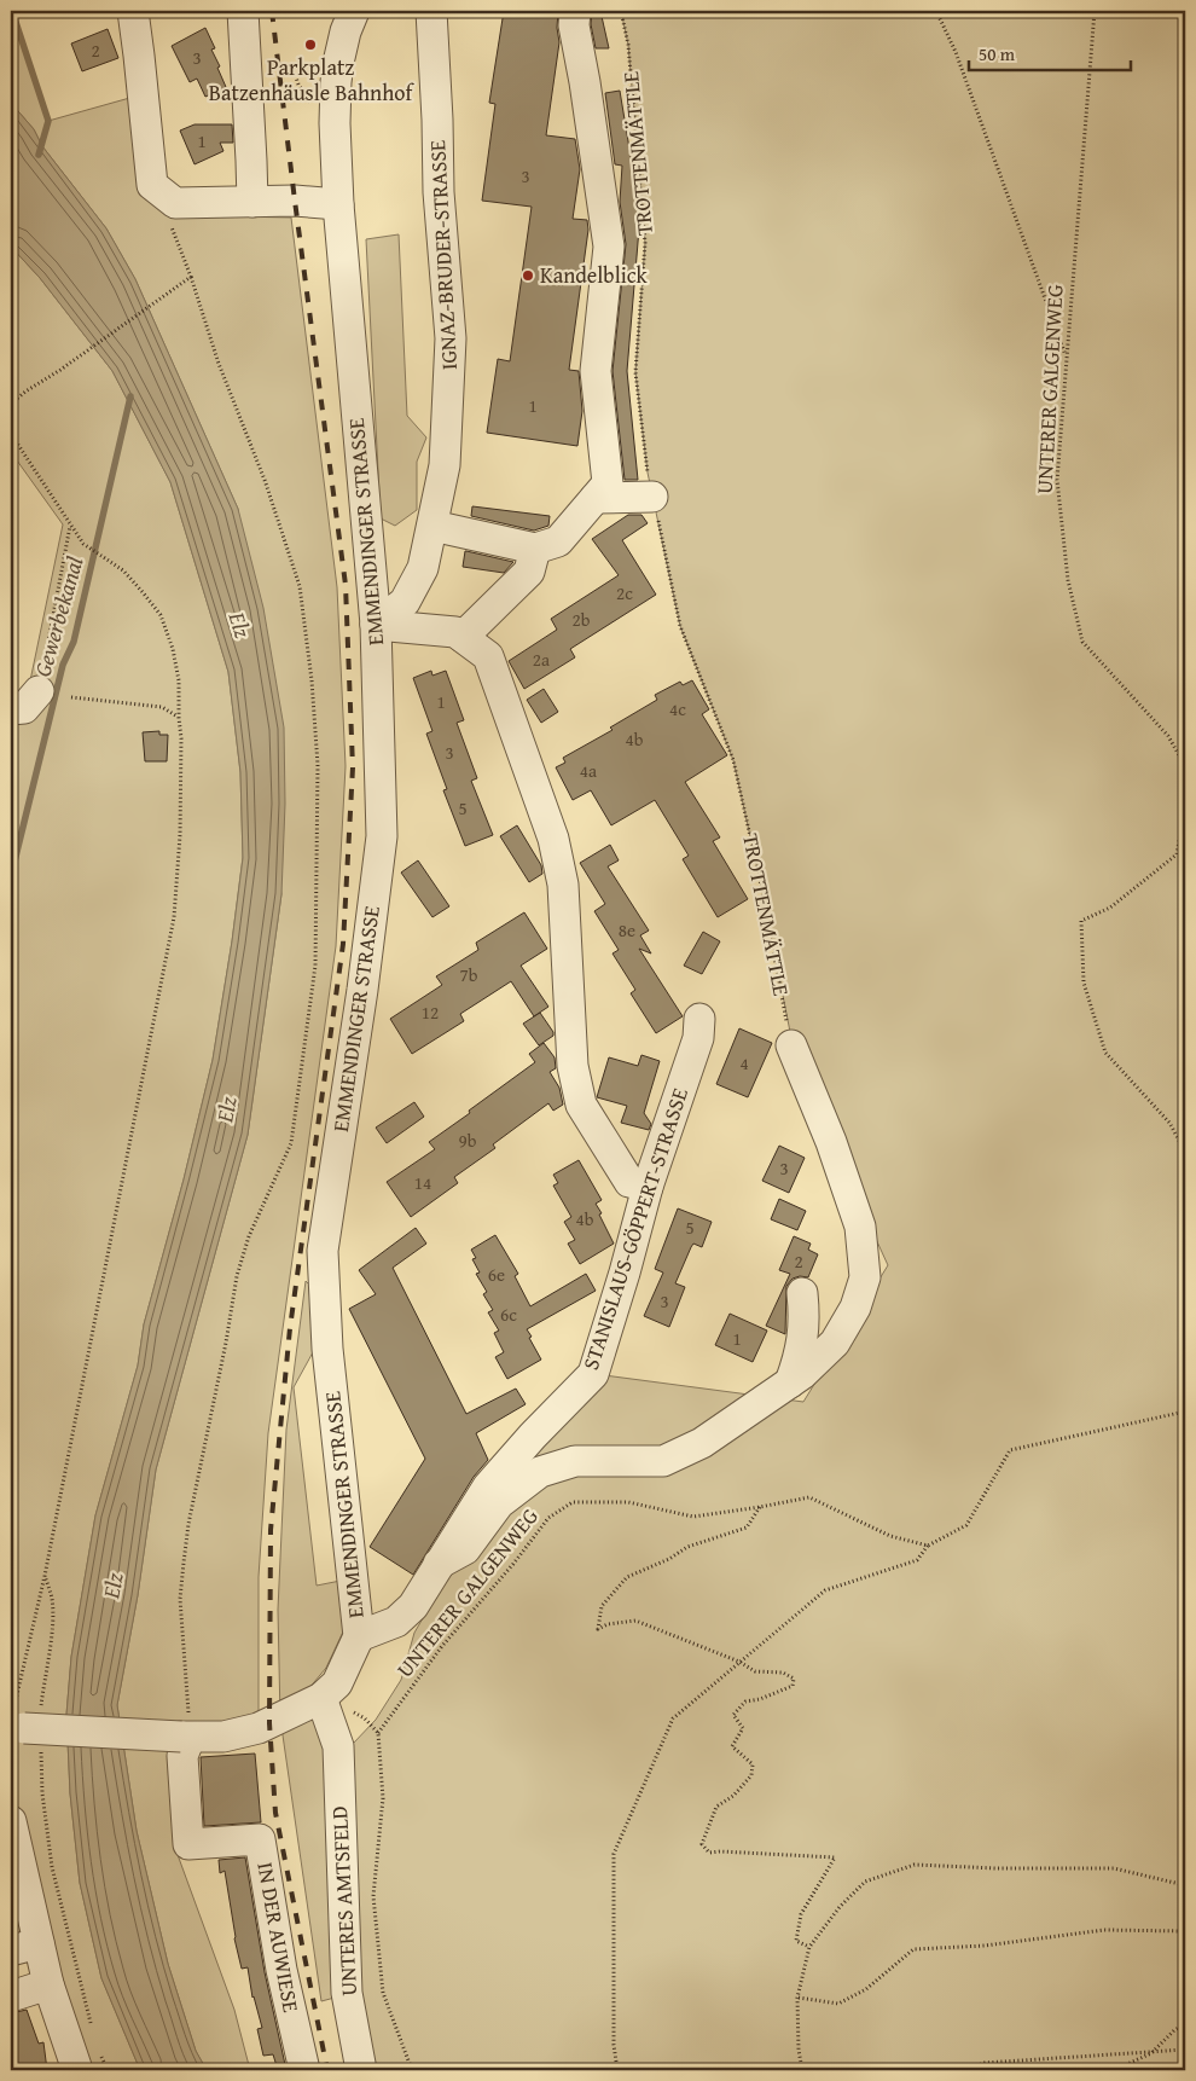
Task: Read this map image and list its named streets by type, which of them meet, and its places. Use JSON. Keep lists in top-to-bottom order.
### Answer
{
  "streets": {
    "street": [
      "IGNAZ-BRUDER-STRASSE",
      "EMMENDINGER STRASSE",
      "STANISLAUS-GÖPPERT-STRASSE",
      "UNTERES AMTSFELD",
      "IN DER AUWIESE"
    ],
    "path": ["TROTTENMÄTTLE", "UNTERER GALGENWEG"]
  },
  "crossings": [
    ["IGNAZ-BRUDER-STRASSE", "EMMENDINGER STRASSE"],
    ["EMMENDINGER STRASSE", "STANISLAUS-GÖPPERT-STRASSE"],
    ["EMMENDINGER STRASSE", "IN DER AUWIESE"]
  ],
  "water": ["Gewerbekanal", "Elz"],
  "places": ["Parkplatz Batzenhäusle Bahnhof", "Kandelblick"],
  "house_numbers": [
    "2",
    "3",
    "1",
    "3",
    "1",
    "2c",
    "2b",
    "2a",
    "1",
    "4c",
    "4b",
    "3",
    "4a",
    "5",
    "8e",
    "7b",
    "12",
    "4",
    "9b",
    "3",
    "14",
    "4b",
    "5",
    "2",
    "6e",
    "3",
    "6c",
    "1"
  ],
  "scale_bar": "50 m"
}
